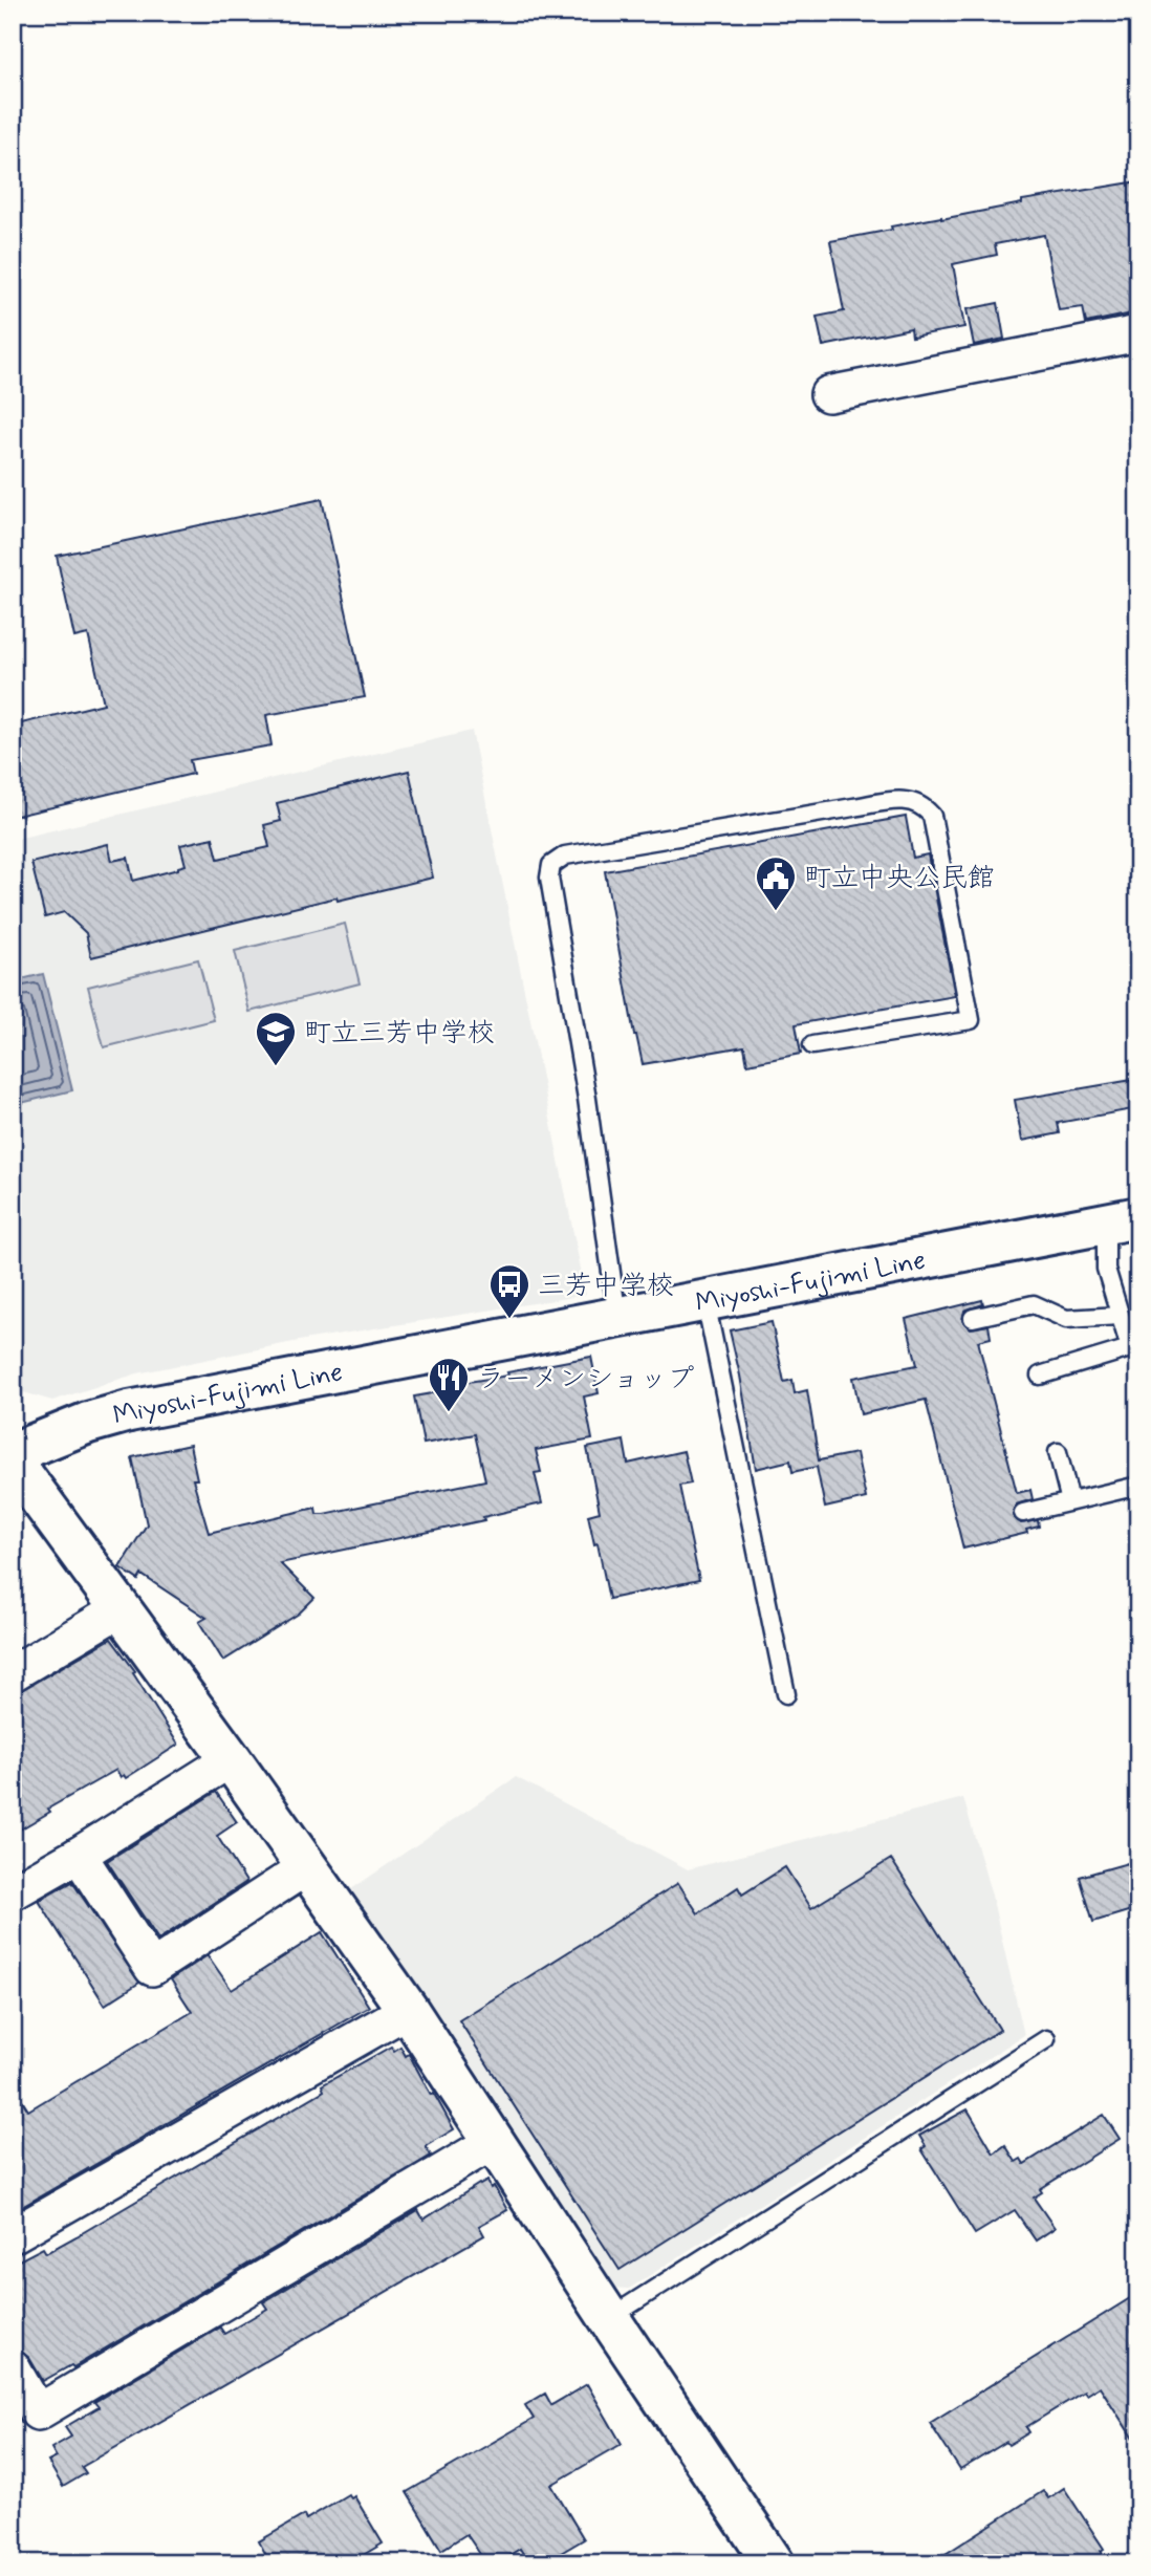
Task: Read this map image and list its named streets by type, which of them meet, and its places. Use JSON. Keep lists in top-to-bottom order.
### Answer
{
  "streets": {
    "street": ["Miyoshi-Fujimi Line"]
  },
  "places": {
    "public building": ["町立中央公民館"],
    "school or university": ["町立三芳中学校"],
    "bus stop": ["三芳中学校"],
    "restaurant": ["ラーメンショップ"]
  }
}
